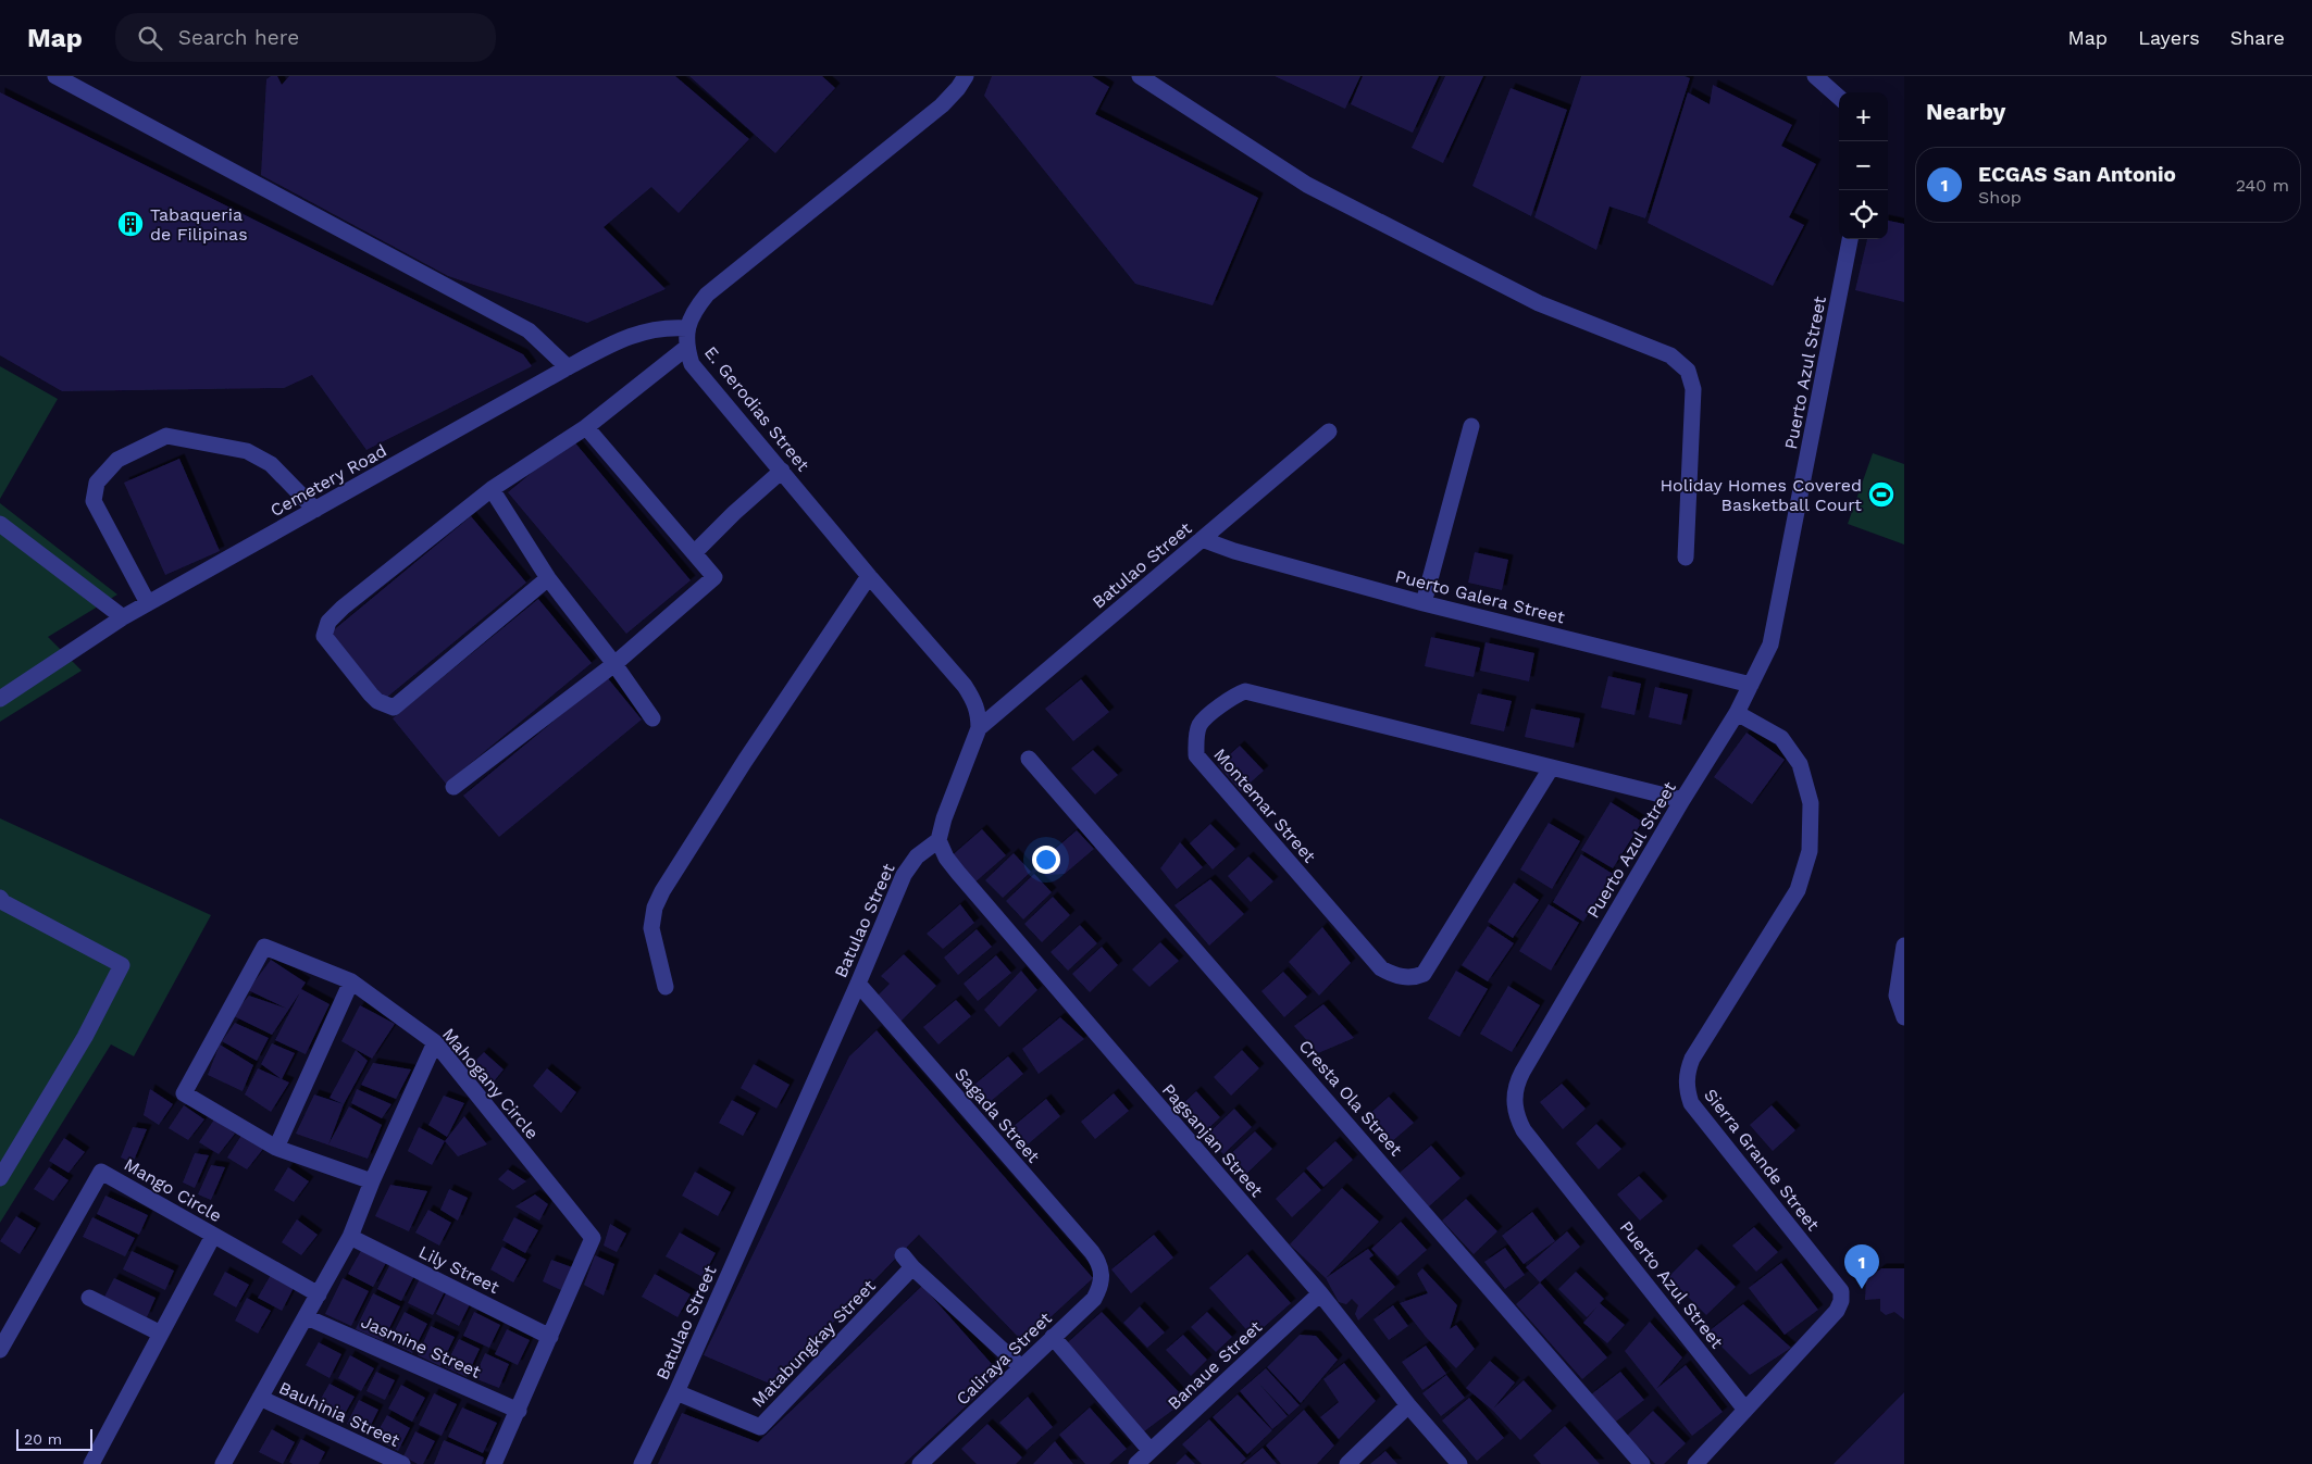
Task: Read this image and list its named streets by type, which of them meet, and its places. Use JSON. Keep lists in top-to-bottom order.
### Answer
{
  "streets": {
    "street": [
      "Puerto Azul Street",
      "E. Gerodias Street",
      "Cemetery Road",
      "Batulao Street",
      "Puerto Galera Street",
      "Montemar Street",
      "Mahogany Circle",
      "Cresta Ola Street",
      "Sagada Street",
      "Pagsanjan Street",
      "Sierra Grande Street",
      "Mango Circle",
      "Lily Street",
      "Matabungkay Street",
      "Jasmine Street",
      "Caliraya Street",
      "Banaue Street",
      "Bauhinia Street"
    ]
  },
  "crossings": [
    ["Puerto Azul Street", "Puerto Galera Street"],
    ["Puerto Azul Street", "Montemar Street"],
    ["Puerto Azul Street", "Sierra Grande Street"],
    ["E. Gerodias Street", "Cemetery Road"],
    ["E. Gerodias Street", "Batulao Street"],
    ["Batulao Street", "Puerto Galera Street"],
    ["Batulao Street", "Sagada Street"],
    ["Batulao Street", "Pagsanjan Street"],
    ["Batulao Street", "Matabungkay Street"],
    ["Mahogany Circle", "Lily Street"],
    ["Mahogany Circle", "Jasmine Street"],
    ["Sagada Street", "Caliraya Street"],
    ["Pagsanjan Street", "Banaue Street"],
    ["Matabungkay Street", "Caliraya Street"]
  ],
  "places": {
    "building": ["Tabaqueria de Filipinas"],
    "sports": ["Holiday Homes Covered Basketball Court"]
  },
  "scale_bar": "20 m",
  "page": {
    "header": "Map",
    "search": "Search here",
    "nav": ["Map", "Layers", "Share"],
    "heading": "Nearby",
    "map_buttons": ["+", "−"],
    "list": [
      {
        "mark": "1",
        "name": "ECGAS San Antonio",
        "note": "Shop",
        "value": "240 m"
      }
    ],
    "pins": "1",
    "scale": "20 m"
  }
}
